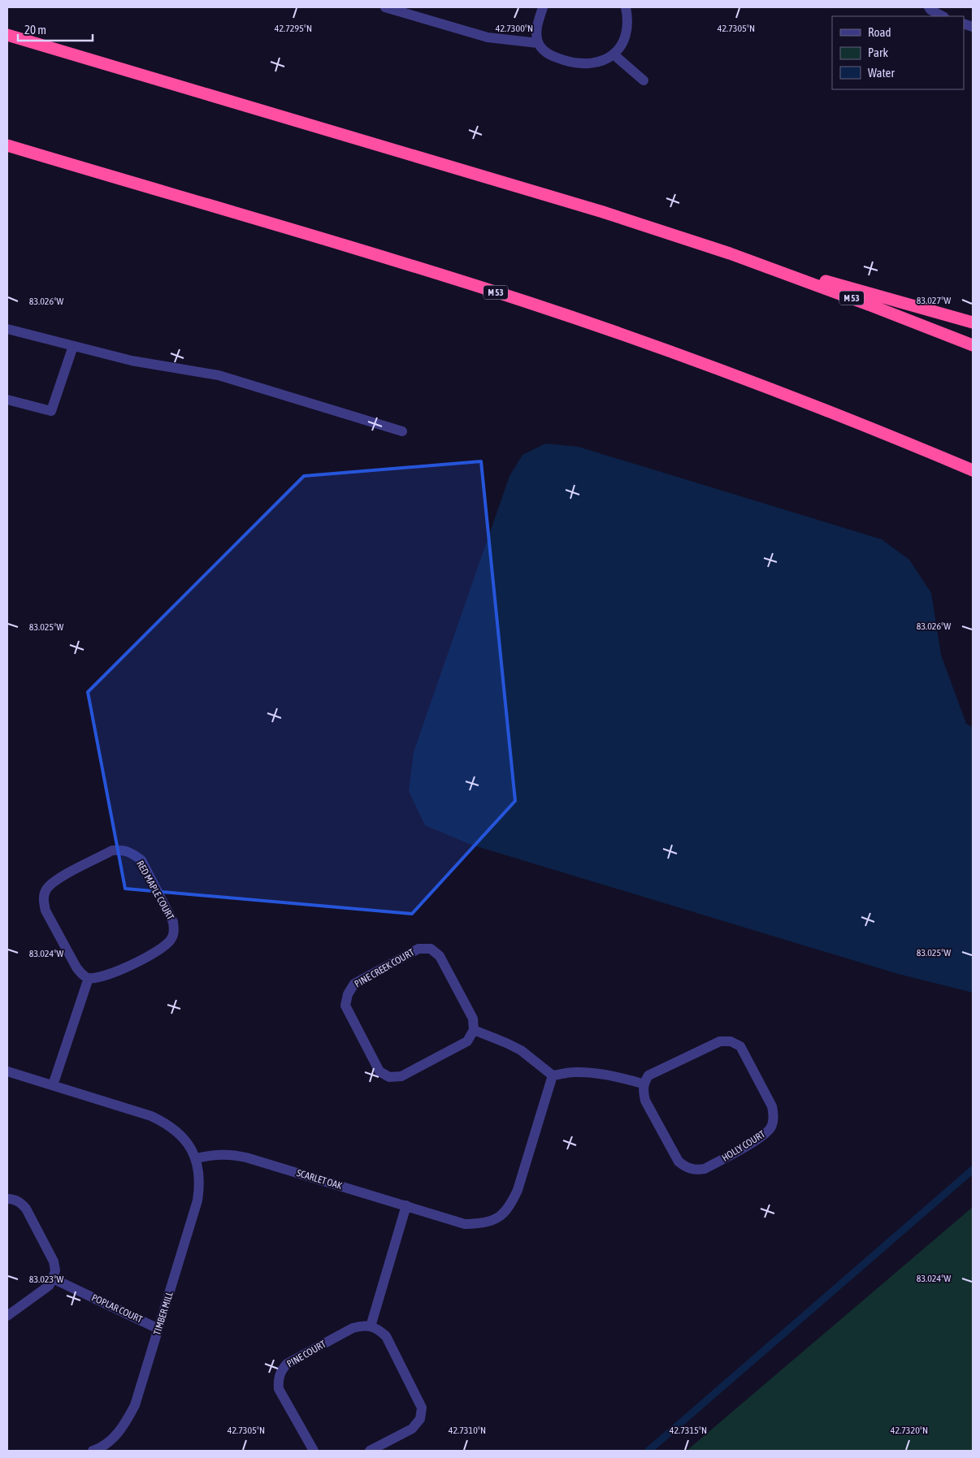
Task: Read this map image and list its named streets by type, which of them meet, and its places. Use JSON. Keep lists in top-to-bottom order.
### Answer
{
  "streets": {
    "highway": ["M 53"],
    "street": [
      "RED MAPLE COURT",
      "PINE CREEK COURT",
      "HOLLY COURT",
      "SCARLET OAK",
      "POPLAR COURT",
      "TIMBER MILL",
      "PINE COURT"
    ]
  },
  "crossings": [
    ["SCARLET OAK", "TIMBER MILL"],
    ["POPLAR COURT", "TIMBER MILL"]
  ],
  "legend": ["Road", "Park", "Water"],
  "scale_bar": "20 m",
  "coordinates": [
    "42.7295°N",
    "42.7305°N",
    "42.7300°N",
    "83.027°W",
    "83.026°W",
    "83.025°W",
    "83.024°W",
    "83.023°W",
    "42.7310°N",
    "42.7315°N",
    "42.7320°N"
  ]
}
